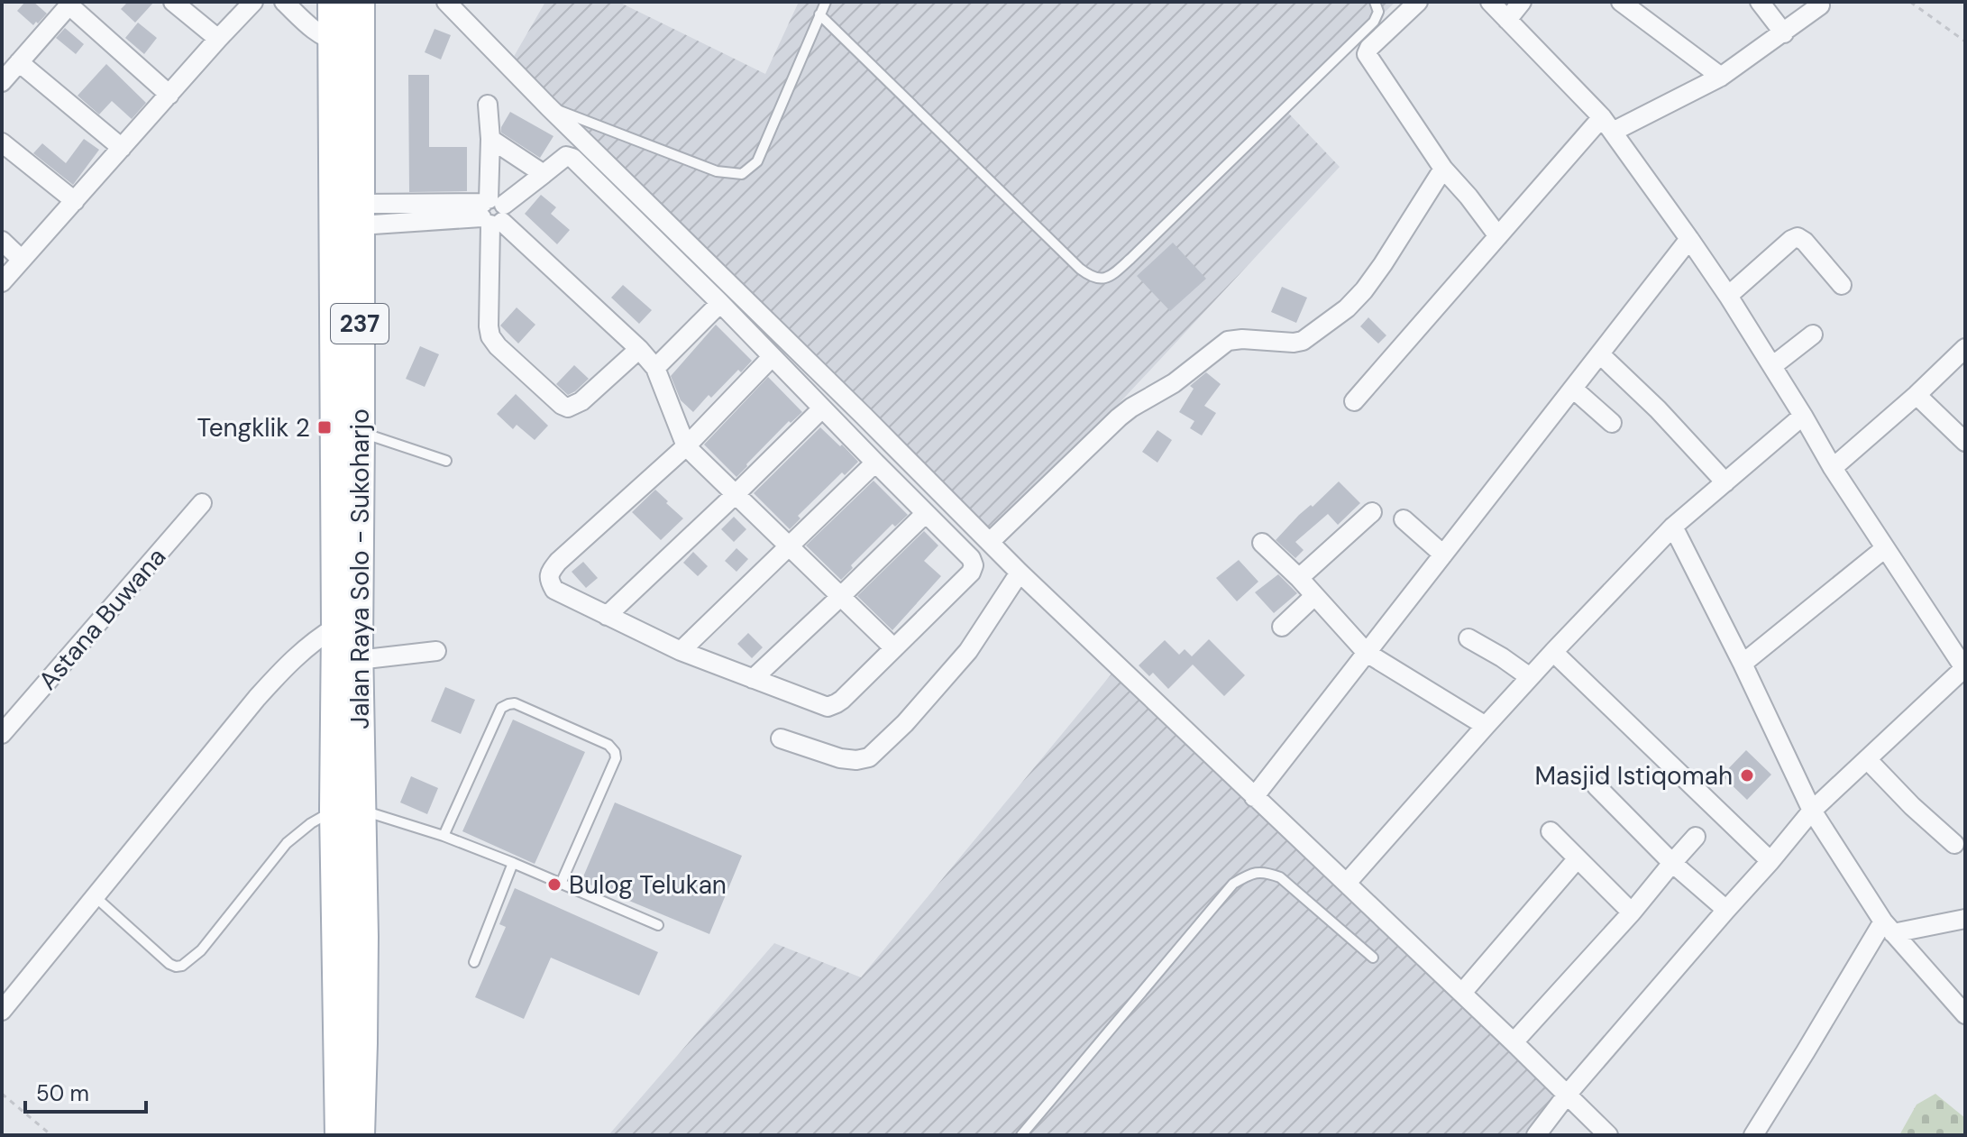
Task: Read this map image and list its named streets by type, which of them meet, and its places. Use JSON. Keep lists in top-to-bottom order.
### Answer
{
  "streets": {
    "main road": ["237", "Jalan Raya Solo - Sukoharjo"],
    "street": ["Astana Buwana"]
  },
  "places": {
    "transit": ["Tengklik 2"],
    "other": ["Masjid Istiqomah", "Bulog Telukan"]
  },
  "scale_bar": "50 m"
}
